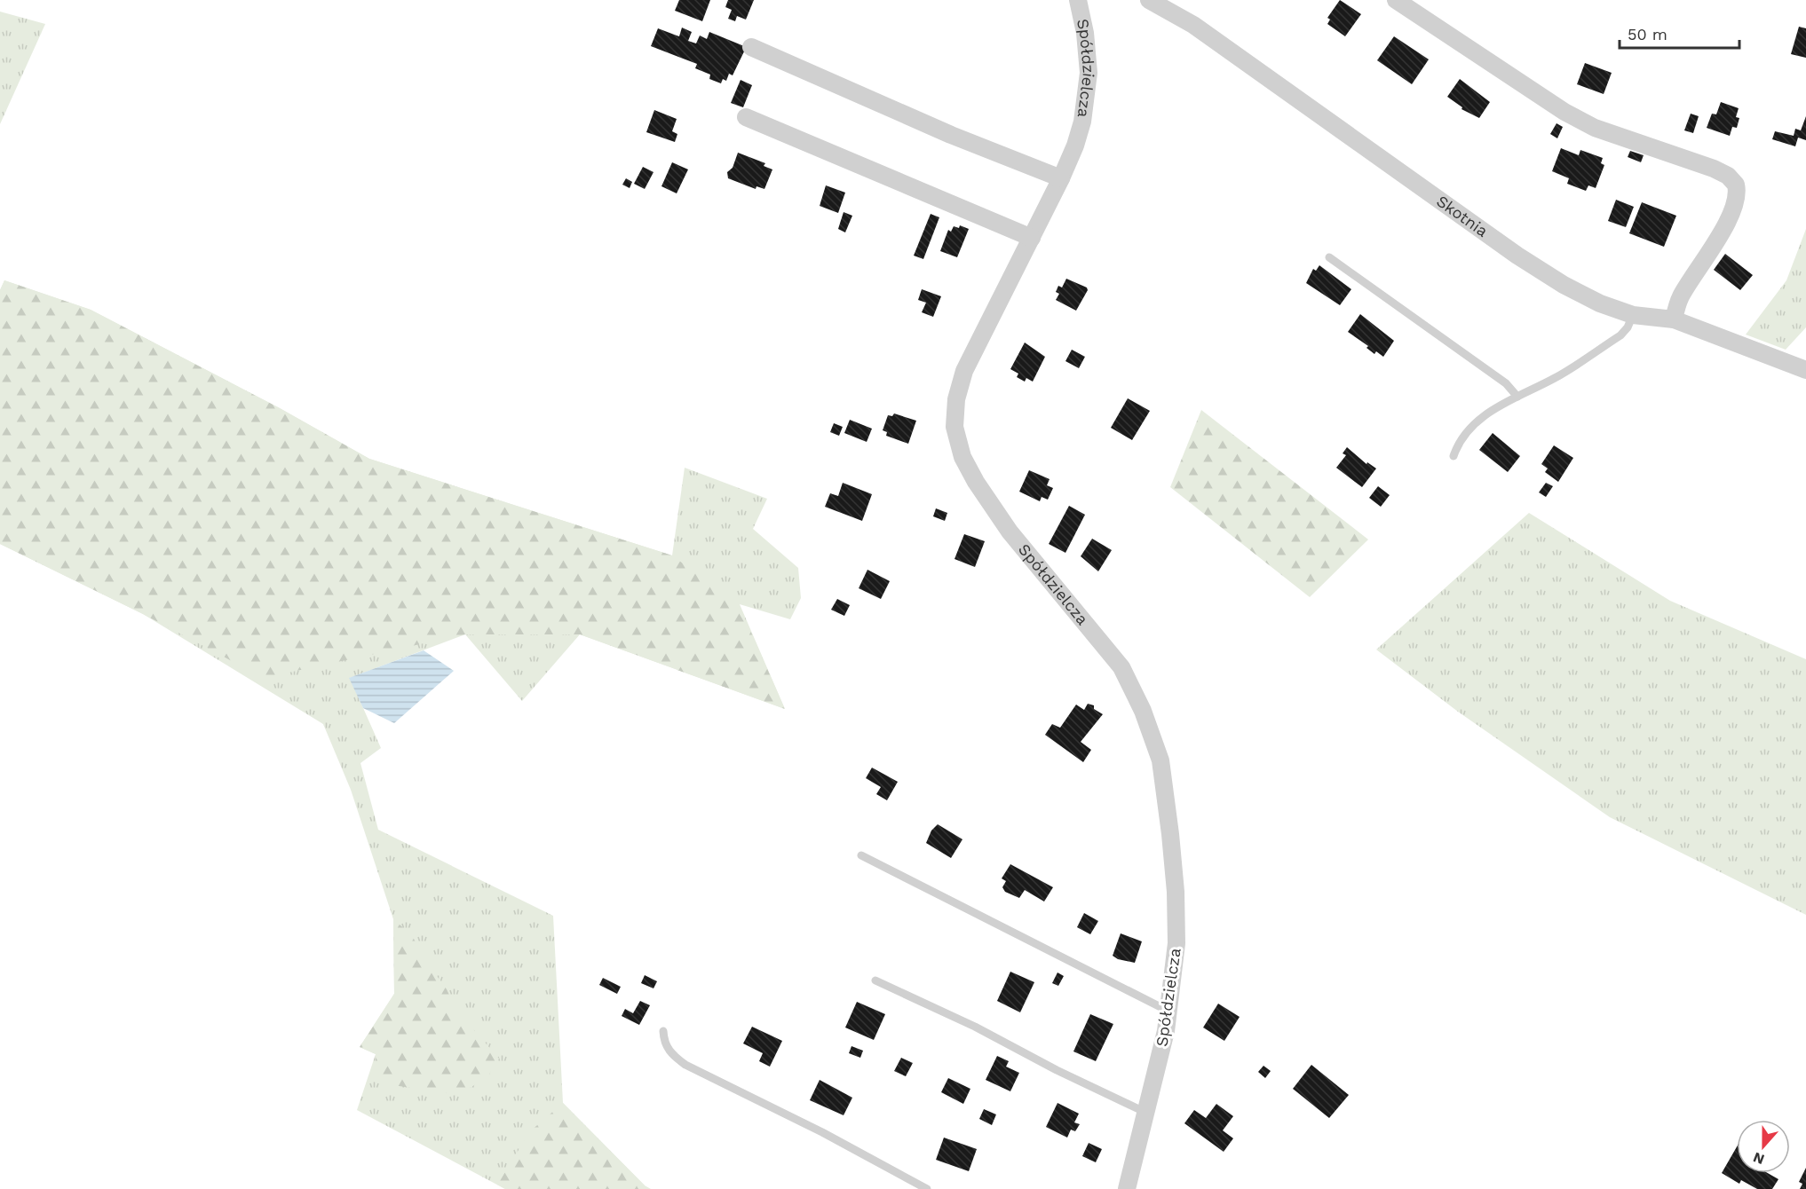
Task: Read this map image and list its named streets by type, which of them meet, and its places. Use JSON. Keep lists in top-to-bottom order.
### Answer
{
  "streets": {
    "street": ["Spółdzielcza", "Skotnia"]
  },
  "scale_bar": "50 m",
  "north": "bottom"
}
